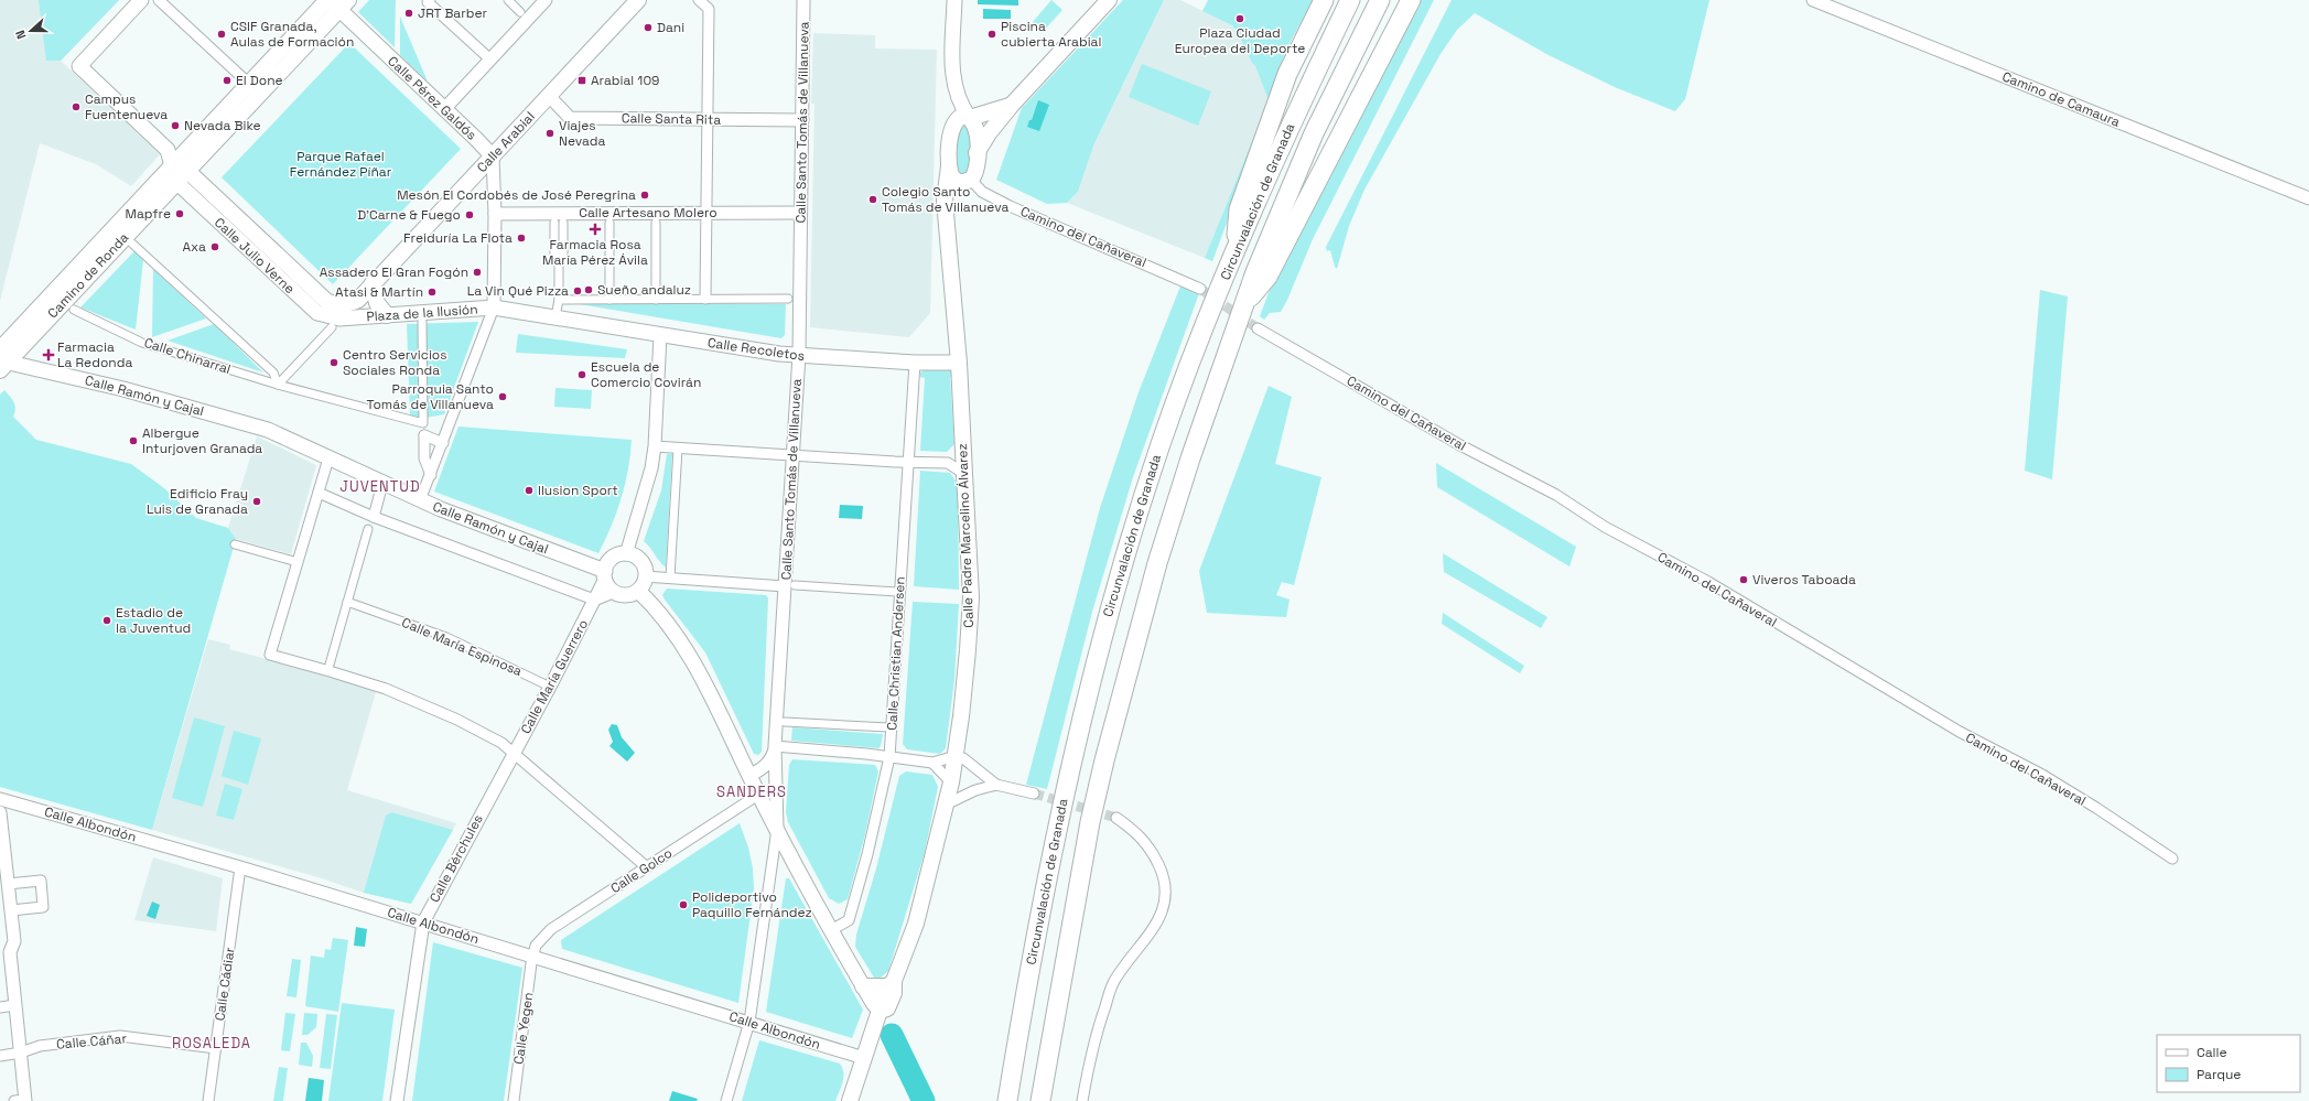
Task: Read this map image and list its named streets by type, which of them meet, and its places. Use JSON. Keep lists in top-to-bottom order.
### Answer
{
  "streets": {
    "highway": ["Circunvalación de Granada"],
    "main road": [
      "Calle Pérez Galdós",
      "Calle Arabial",
      "Calle Julio Verne",
      "Camino de Ronda",
      "Plaza de la Ilusión",
      "Calle Recoletos",
      "Calle Ramón y Cajal",
      "Calle Padre Marcelino Álvarez"
    ],
    "street": [
      "Camino de Camaura",
      "Calle Santa Rita",
      "Calle Santo Tomás de Villanueva",
      "Calle Artesano Molero",
      "Camino del Cañaveral",
      "Calle Chinarral",
      "Calle María Espinosa",
      "Calle Christian Andersen",
      "Calle María Guerrero",
      "Calle Albondón",
      "Calle Bérchules",
      "Calle Golco",
      "Calle Cádiar",
      "Calle Yegen",
      "Calle Cáñar"
    ]
  },
  "crossings": [
    ["Calle Pérez Galdós", "Calle Arabial"],
    ["Calle Pérez Galdós", "Camino de Ronda"],
    ["Calle Santa Rita", "Calle Santo Tomás de Villanueva"],
    ["Calle Santa Rita", "Calle Arabial"],
    ["Calle Santo Tomás de Villanueva", "Calle Artesano Molero"],
    ["Calle Santo Tomás de Villanueva", "Calle Recoletos"],
    ["Calle Arabial", "Calle Julio Verne"],
    ["Camino del Cañaveral", "Calle Padre Marcelino Álvarez"],
    ["Calle Julio Verne", "Camino de Ronda"],
    ["Calle Julio Verne", "Plaza de la Ilusión"],
    ["Camino de Ronda", "Calle Ramón y Cajal"],
    ["Plaza de la Ilusión", "Calle Recoletos"],
    ["Plaza de la Ilusión", "Calle Chinarral"],
    ["Plaza de la Ilusión", "Calle Ramón y Cajal"],
    ["Calle Recoletos", "Calle Padre Marcelino Álvarez"],
    ["Calle Recoletos", "Calle Christian Andersen"],
    ["Calle Ramón y Cajal", "Calle María Guerrero"],
    ["Calle Padre Marcelino Álvarez", "Calle Albondón"],
    ["Calle María Espinosa", "Calle María Guerrero"],
    ["Calle María Guerrero", "Calle Bérchules"],
    ["Calle Albondón", "Calle Bérchules"],
    ["Calle Albondón", "Calle Golco"],
    ["Calle Albondón", "Calle Cádiar"],
    ["Calle Albondón", "Calle Yegen"],
    ["Calle Golco", "Calle Yegen"],
    ["Calle Cádiar", "Calle Cáñar"]
  ],
  "districts": ["JUVENTUD", "SANDERS", "ROSALEDA"],
  "parks": ["Parque Rafael Fernández Píñar"],
  "places": {
    "other": [
      "JRT Barber",
      "Plaza Ciudad Europea del Deporte",
      "Dani",
      "CSIF Granada, Aulas de Formación",
      "Piscina cubierta Arabial",
      "El Done",
      "Campus Fuentenueva",
      "Nevada Bike",
      "Viajes Nevada",
      "Mesón El Cordobés de José Peregrina",
      "Colegio Santo Tomás de Villanueva",
      "Mapfre",
      "D'Carne & Fuego",
      "Freiduría La Flota",
      "Axa",
      "Assadero El Gran Fogón",
      "Sueño andaluz",
      "La Vin Qué Pizza",
      "Atasi & Martín",
      "Centro Servicios Sociales Ronda",
      "Escuela de Comercio Covirán",
      "Parroquia Santo Tomás de Villanueva",
      "Albergue Inturjoven Granada",
      "Ilusion Sport",
      "Edificio Fray Luis de Granada",
      "Viveros Taboada",
      "Estadio de la Juventud",
      "Polideportivo Paquillo Fernández"
    ],
    "transit": ["Arabial 109"],
    "health": ["Farmacia Rosa María Pérez Ávila", "Farmacia La Redonda"]
  },
  "legend": ["Calle", "Parque"],
  "north": "left"
}
